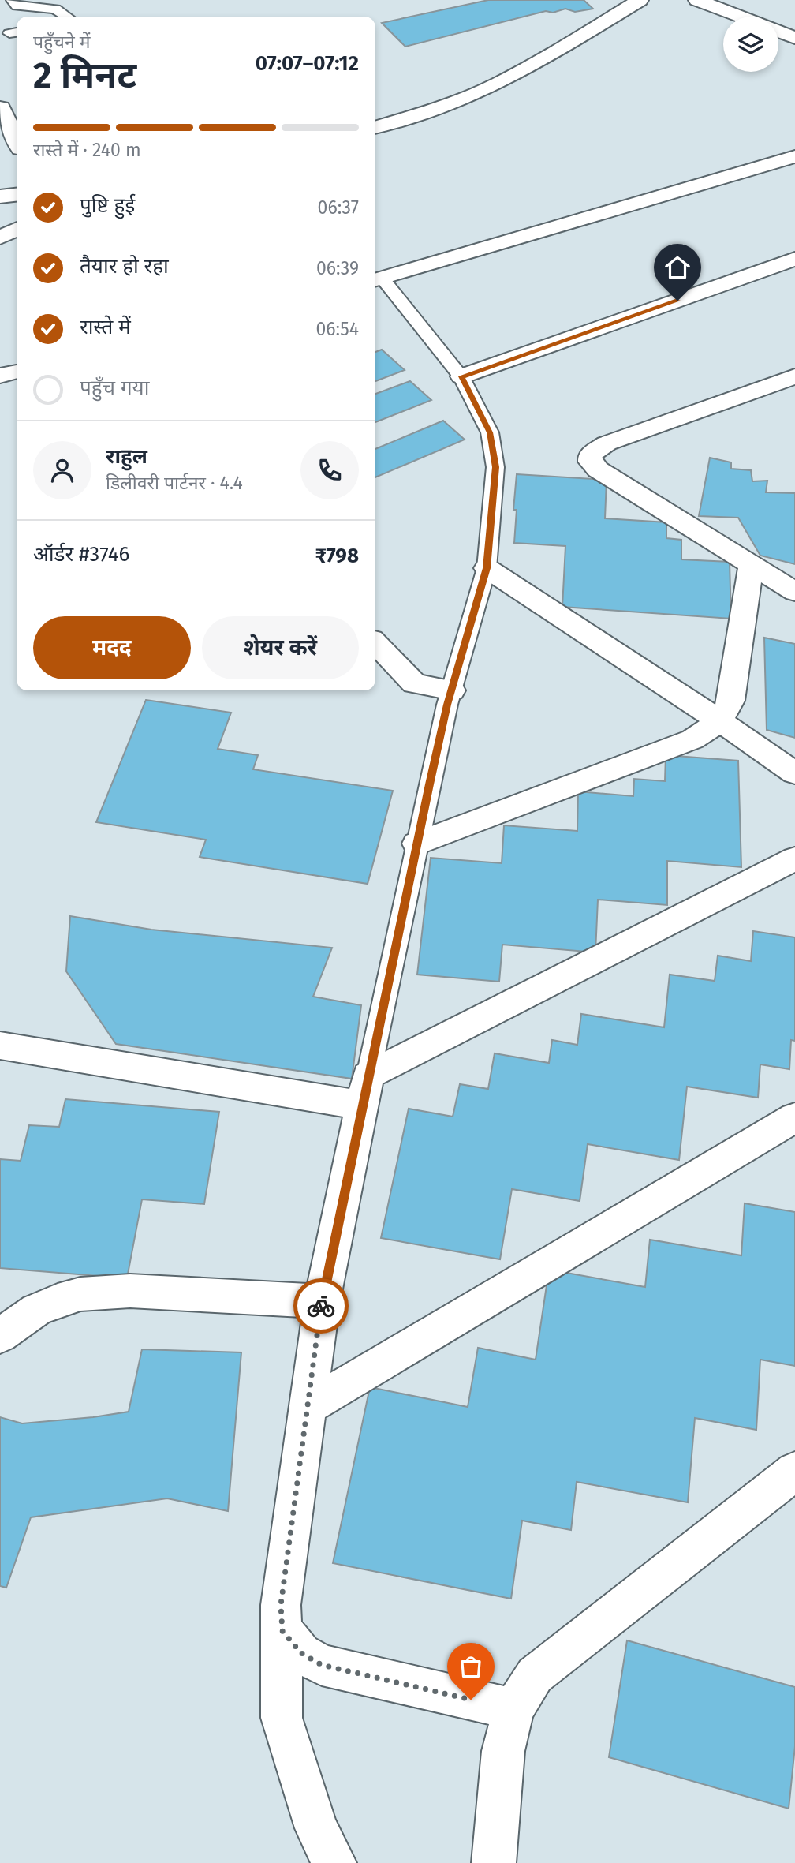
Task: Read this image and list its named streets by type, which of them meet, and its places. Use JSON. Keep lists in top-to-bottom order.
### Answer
{
  "page": {
    "heading": ["2 मिनट", "पहुँचने में", "07:07–07:12"],
    "panel": [
      "राहुल",
      "डिलीवरी पार्टनर · 4.4",
      "ऑर्डर #3746",
      "₹798"
    ],
    "bar": "रास्ते में · 240 m",
    "list": [
      ["पुष्टि हुई", "06:37"],
      ["तैयार हो रहा", "06:39"],
      ["रास्ते में", "06:54"],
      "पहुँच गया"
    ],
    "buttons": ["मदद", "शेयर करें"]
  }
}
